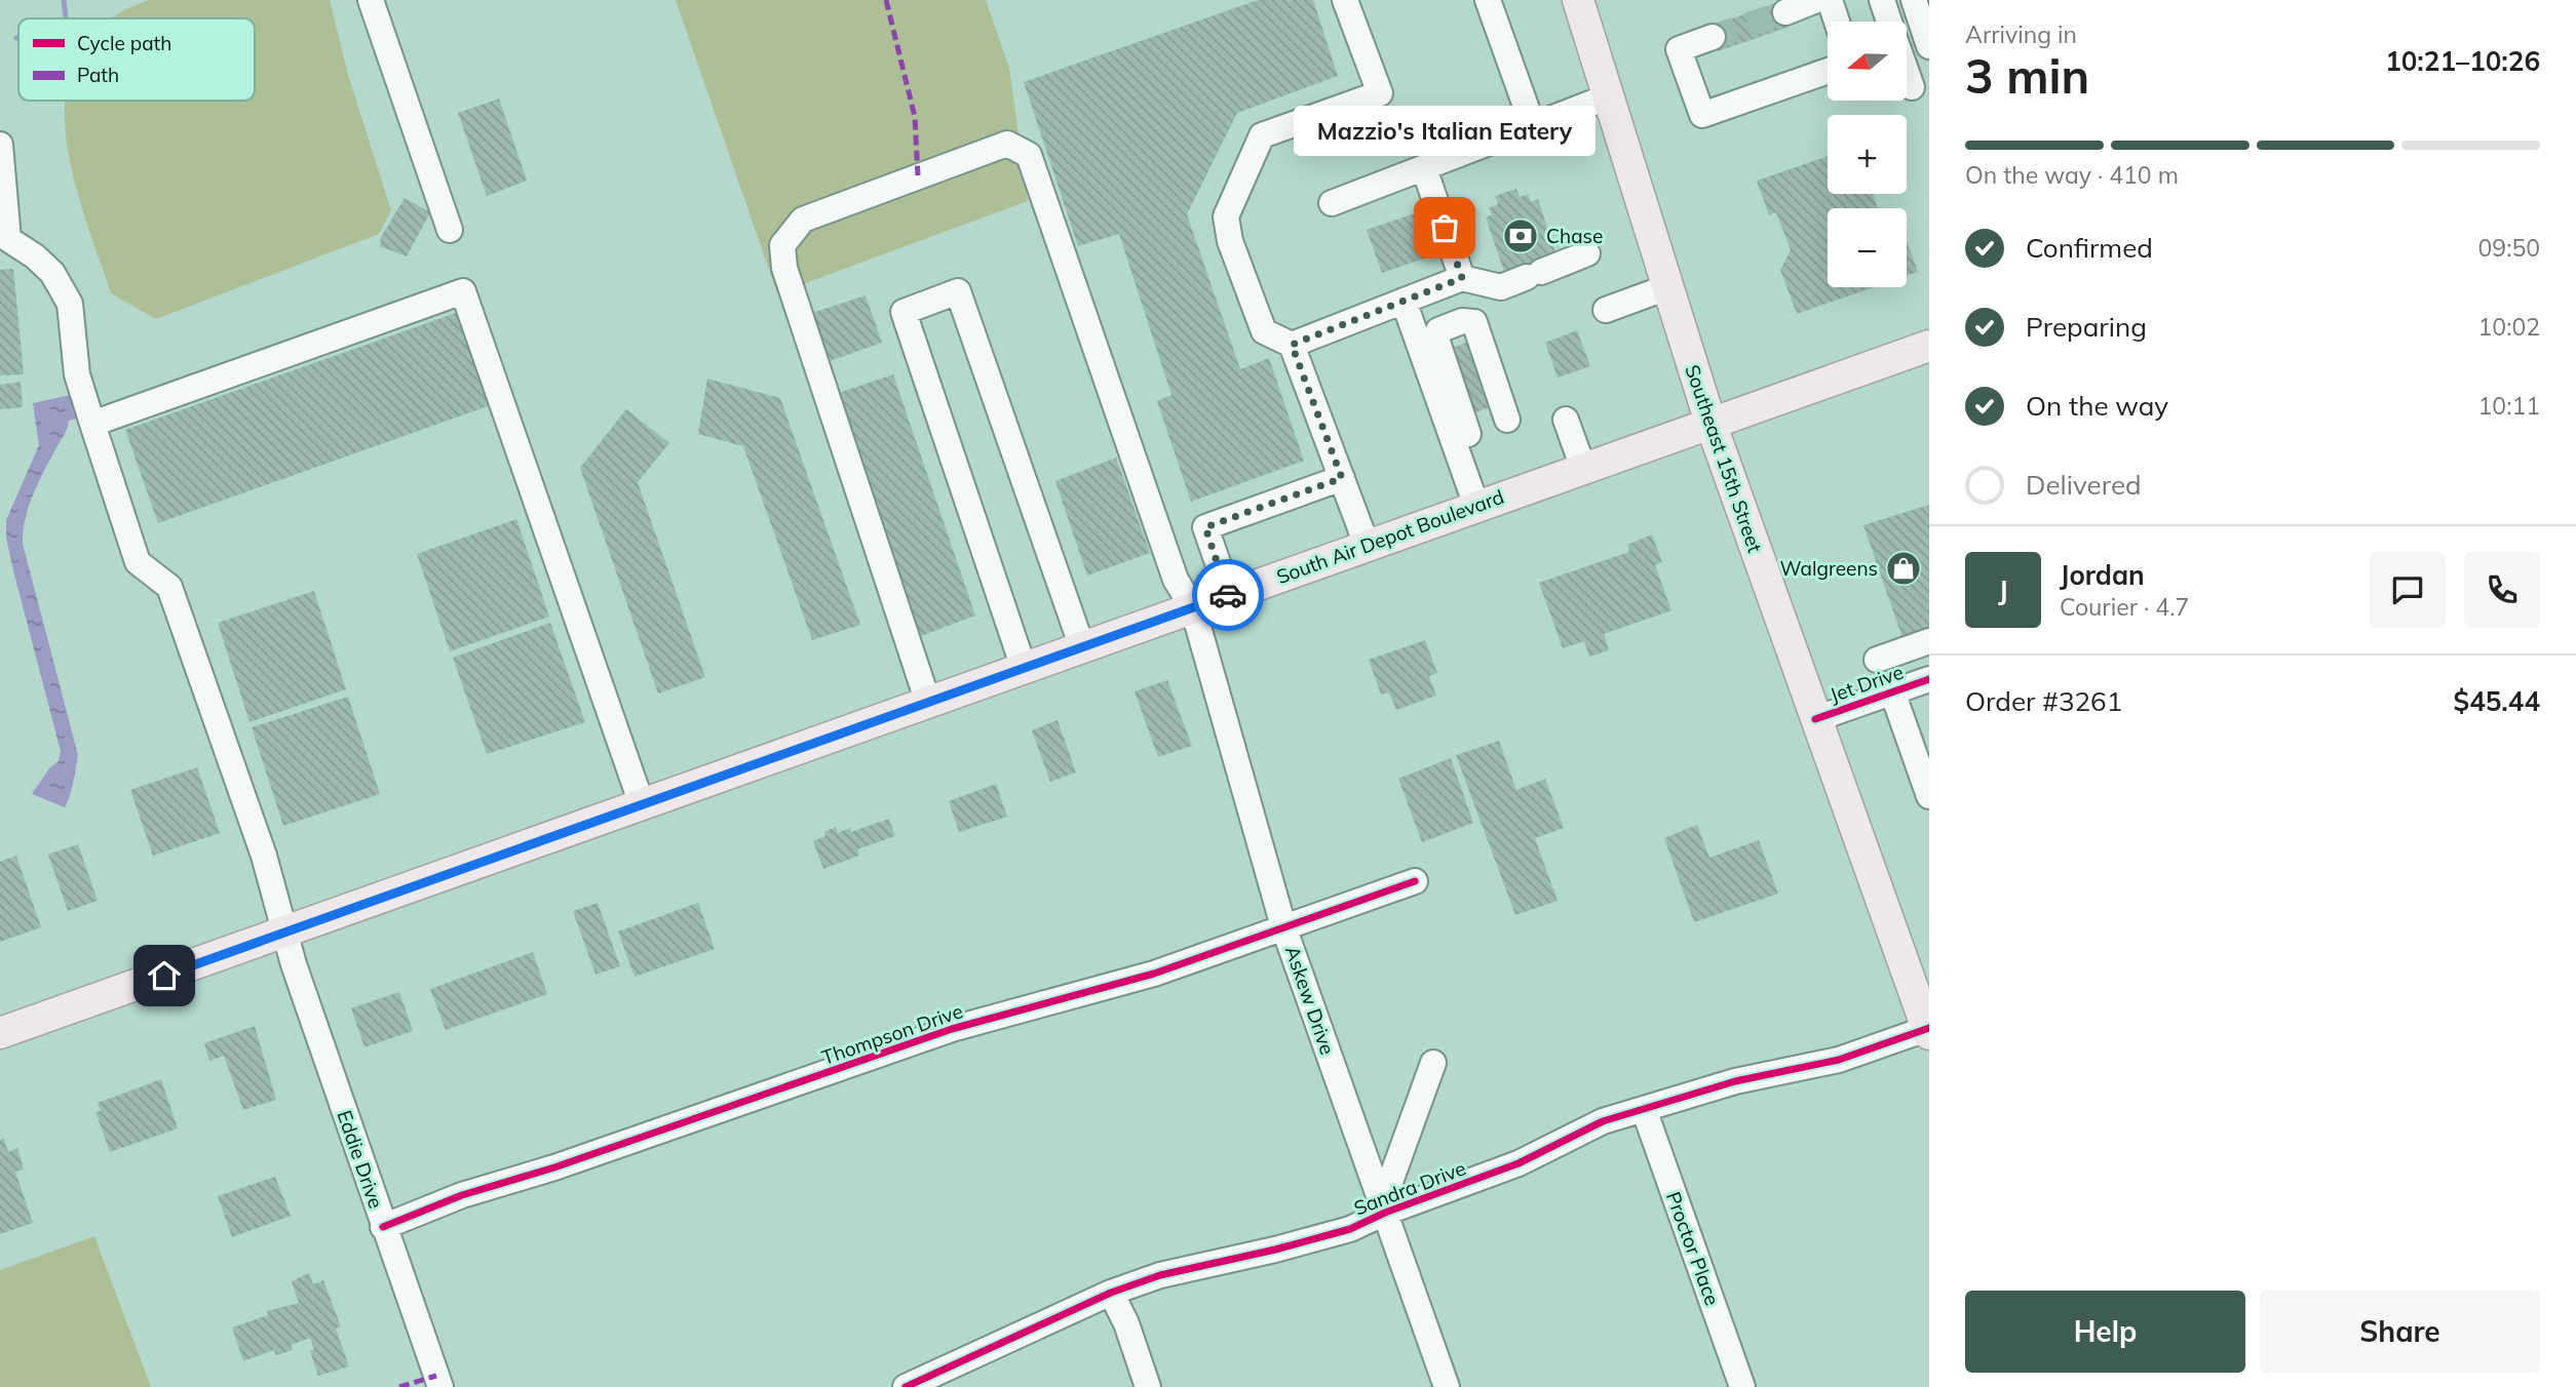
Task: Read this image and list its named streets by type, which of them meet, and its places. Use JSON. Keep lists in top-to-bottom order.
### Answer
{
  "streets": {
    "main road": ["Southeast 15th Street", "South Air Depot Boulevard"],
    "street": [
      "Jet Drive",
      "Askew Drive",
      "Thompson Drive",
      "Eddie Drive",
      "Sandra Drive",
      "Proctor Place"
    ]
  },
  "crossings": [
    ["Southeast 15th Street", "South Air Depot Boulevard"],
    ["Southeast 15th Street", "Jet Drive"],
    ["Southeast 15th Street", "Sandra Drive"],
    ["South Air Depot Boulevard", "Askew Drive"],
    ["South Air Depot Boulevard", "Eddie Drive"],
    ["Askew Drive", "Thompson Drive"],
    ["Askew Drive", "Sandra Drive"],
    ["Thompson Drive", "Eddie Drive"],
    ["Sandra Drive", "Proctor Place"]
  ],
  "places": {
    "other": ["Mazzio's Italian Eatery"],
    "bank": ["Chase"],
    "shop": ["Walgreens"]
  },
  "legend": ["Cycle path", "Path"],
  "north": "left",
  "page": {
    "heading": ["3 min", "Arriving in", "10:21–10:26"],
    "panel": [
      "Jordan",
      "Courier · 4.7",
      "Order #3261",
      "$45.44"
    ],
    "map_buttons": ["+", "−"],
    "bubble": "Mazzio's Italian Eatery",
    "bar": "On the way · 410 m",
    "list": [
      ["Confirmed", "09:50"],
      ["Preparing", "10:02"],
      ["On the way", "10:11"],
      "Delivered"
    ],
    "round": "J",
    "buttons": ["Help", "Share"]
  }
}
